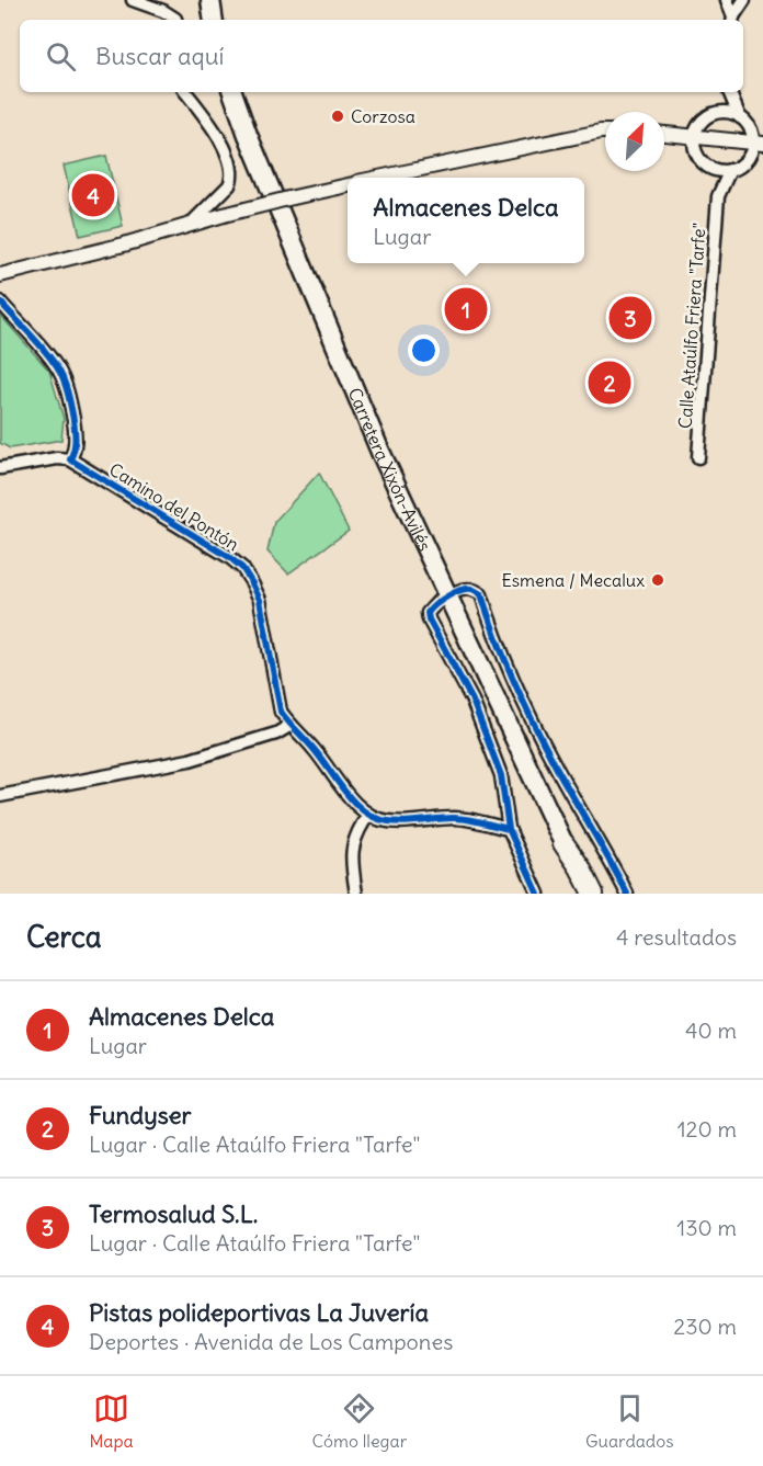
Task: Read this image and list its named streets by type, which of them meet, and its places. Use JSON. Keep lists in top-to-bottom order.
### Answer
{
  "streets": {
    "highway": ["Carretera Xixón-Avilés"],
    "street": ["Calle Ataúlfo Friera \"Tarfe\"", "Camino del Pontón"]
  },
  "places": ["Corzosa", "Esmena / Mecalux"],
  "north": "top right",
  "page": {
    "search": "Buscar aquí",
    "pins": [
      "4",
      "1",
      "3",
      "2"
    ],
    "popup": ["Almacenes Delca", "Lugar"],
    "heading": ["Cerca", "4 resultados"],
    "list": [
      {
        "mark": "1",
        "name": "Almacenes Delca",
        "note": "Lugar",
        "value": "40 m"
      },
      {
        "mark": "2",
        "name": "Fundyser",
        "note": "Lugar · Calle Ataúlfo Friera \"Tarfe\"",
        "value": "120 m"
      },
      {
        "mark": "3",
        "name": "Termosalud S.L.",
        "note": "Lugar · Calle Ataúlfo Friera \"Tarfe\"",
        "value": "130 m"
      },
      {
        "mark": "4",
        "name": "Pistas polideportivas La Juvería",
        "note": "Deportes · Avenida de Los Campones",
        "value": "230 m"
      }
    ],
    "nav": ["Mapa", "Cómo llegar", "Guardados"]
  }
}
